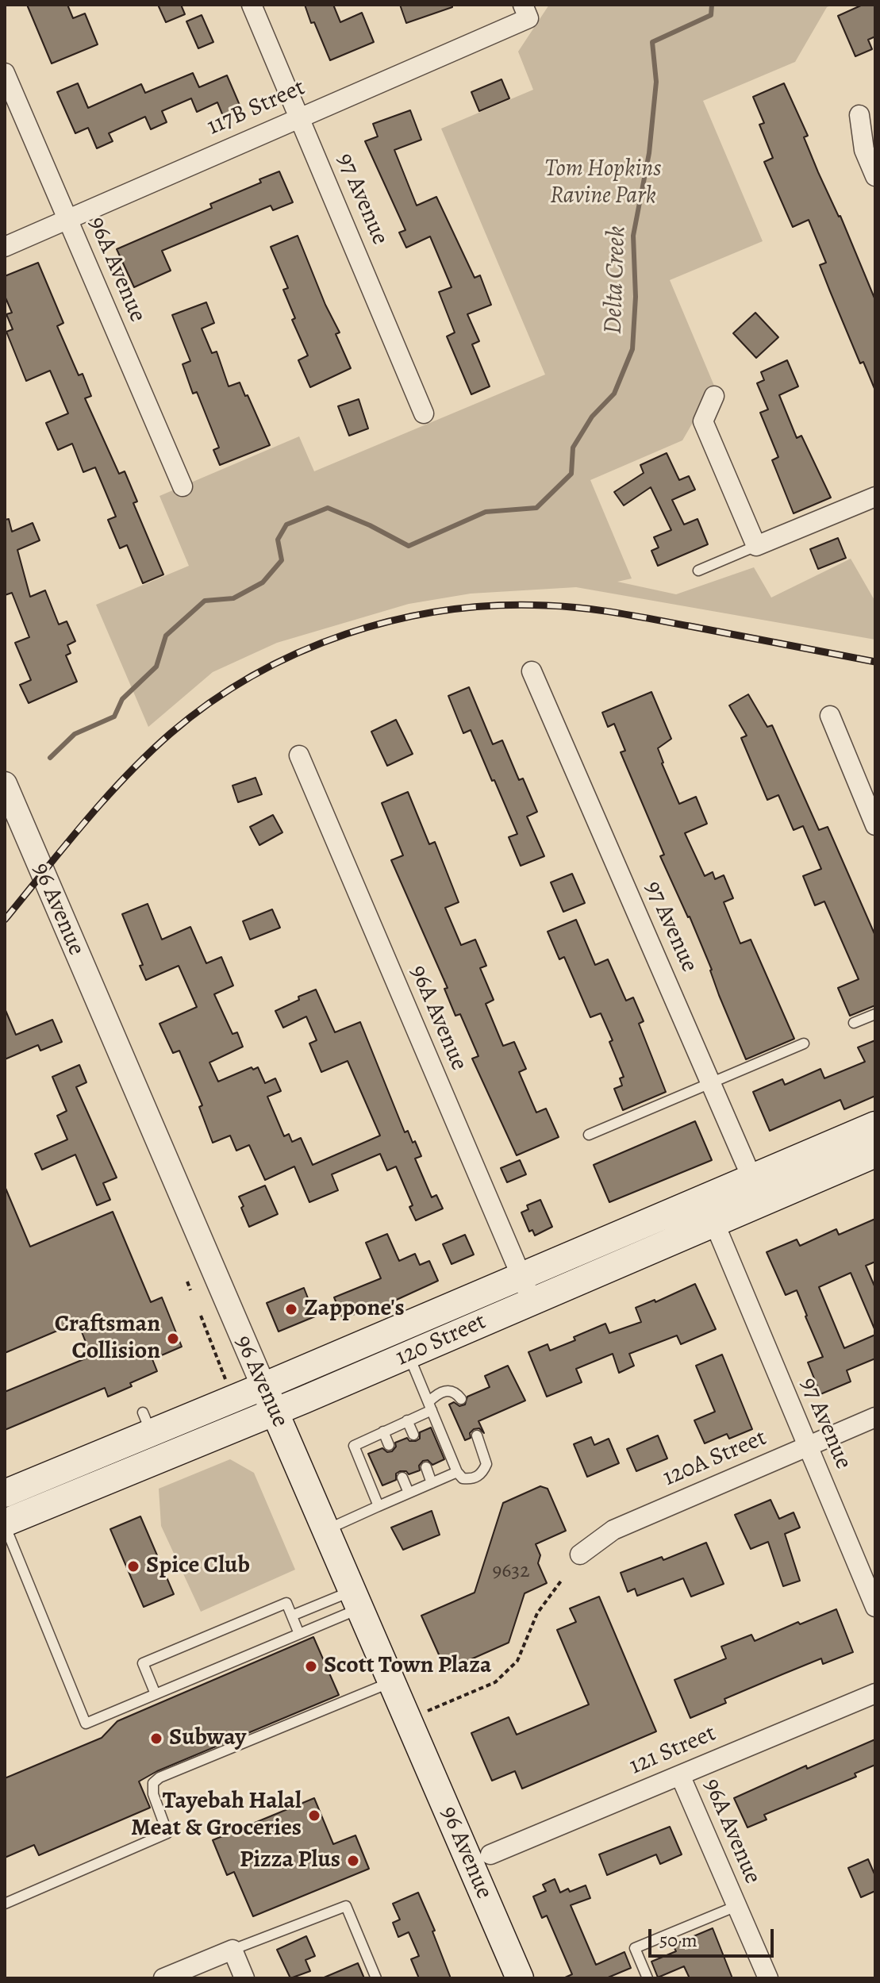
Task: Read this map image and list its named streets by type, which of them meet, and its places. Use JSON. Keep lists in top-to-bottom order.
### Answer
{
  "streets": {
    "main road": ["96 Avenue", "120 Street"],
    "street": [
      "117B Street",
      "97 Avenue",
      "96A Avenue",
      "120A Street",
      "121 Street"
    ]
  },
  "crossings": [
    ["117B Street", "97 Avenue"],
    ["117B Street", "96A Avenue"],
    ["97 Avenue", "120 Street"],
    ["97 Avenue", "120A Street"],
    ["96A Avenue", "120 Street"],
    ["96A Avenue", "121 Street"],
    ["96 Avenue", "120 Street"]
  ],
  "water": ["Delta Creek"],
  "parks": ["Tom Hopkins Ravine Park"],
  "places": [
    "Zappone's",
    "Craftsman Collision",
    "Spice Club",
    "Scott Town Plaza",
    "Subway",
    "Tayebah Halal Meat & Groceries",
    "Pizza Plus"
  ],
  "house_numbers": ["9632"],
  "scale_bar": "50 m"
}
